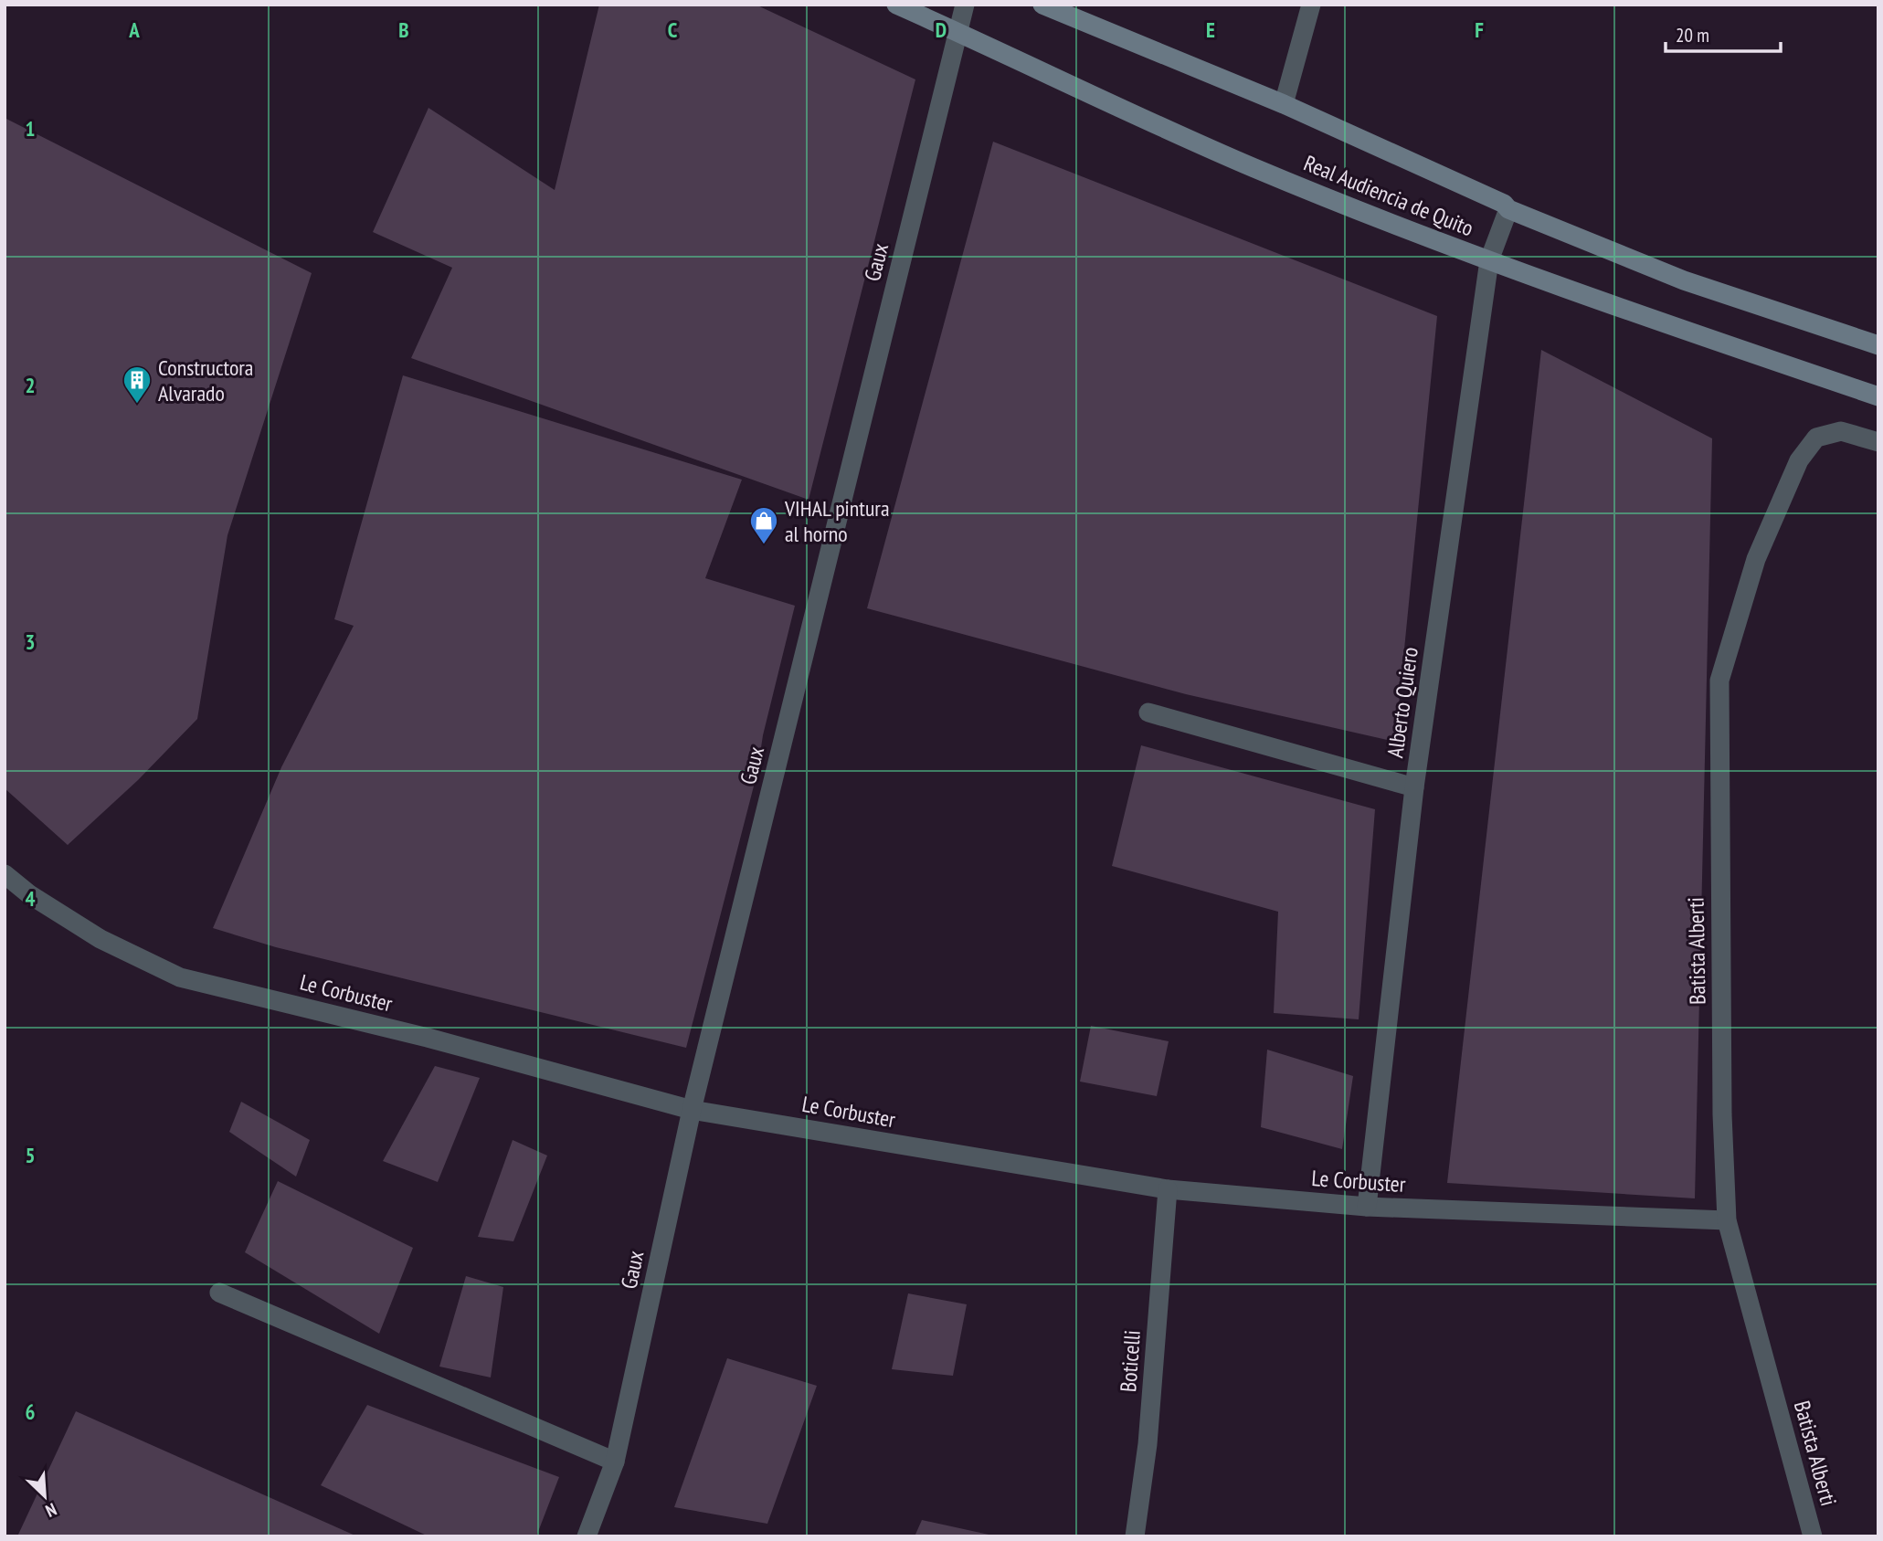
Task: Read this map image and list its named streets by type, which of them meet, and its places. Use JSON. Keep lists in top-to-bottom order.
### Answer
{
  "streets": {
    "main road": ["Real Audiencia de Quito"],
    "street": [
      "Gaux",
      "Alberto Quiero",
      "Batista Alberti",
      "Le Corbuster",
      "Boticelli"
    ]
  },
  "crossings": [
    ["Real Audiencia de Quito", "Gaux"],
    ["Real Audiencia de Quito", "Alberto Quiero"],
    ["Gaux", "Le Corbuster"],
    ["Alberto Quiero", "Le Corbuster"],
    ["Batista Alberti", "Le Corbuster"],
    ["Le Corbuster", "Boticelli"]
  ],
  "places": {
    "building": ["Constructora Alvarado"],
    "shop": ["VIHAL pintura al horno"]
  },
  "scale_bar": "20 m",
  "north": "bottom right",
  "grid": {
    "columns": [
      "A",
      "B",
      "C",
      "D",
      "E",
      "F"
    ],
    "rows": [
      "1",
      "2",
      "3",
      "4",
      "5",
      "6"
    ]
  }
}
